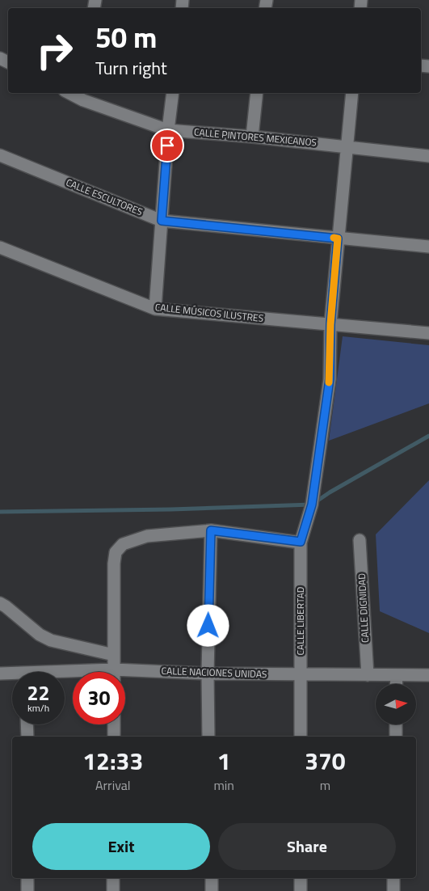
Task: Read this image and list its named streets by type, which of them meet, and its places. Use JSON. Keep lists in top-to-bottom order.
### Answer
{
  "streets": {
    "street": [
      "CALLE PINTORES MEXICANOS",
      "CALLE ESCULTORES",
      "CALLE MÚSICOS ILUSTRES",
      "CALLE DIGNIDAD",
      "CALLE LIBERTAD",
      "CALLE NACIONES UNIDAS"
    ]
  },
  "crossings": [
    ["CALLE PINTORES MEXICANOS", "CALLE LIBERTAD"],
    ["CALLE ESCULTORES", "CALLE LIBERTAD"],
    ["CALLE MÚSICOS ILUSTRES", "CALLE LIBERTAD"],
    ["CALLE DIGNIDAD", "CALLE NACIONES UNIDAS"],
    ["CALLE LIBERTAD", "CALLE NACIONES UNIDAS"]
  ],
  "north": "right",
  "page": {
    "turn": ["50 m", "Turn right"],
    "speed": "22 km/h",
    "limit": "30",
    "eta": [
      "12:33",
      "Arrival",
      "1",
      "min",
      "370",
      "m"
    ],
    "buttons": ["Exit", "Share"]
  }
}
